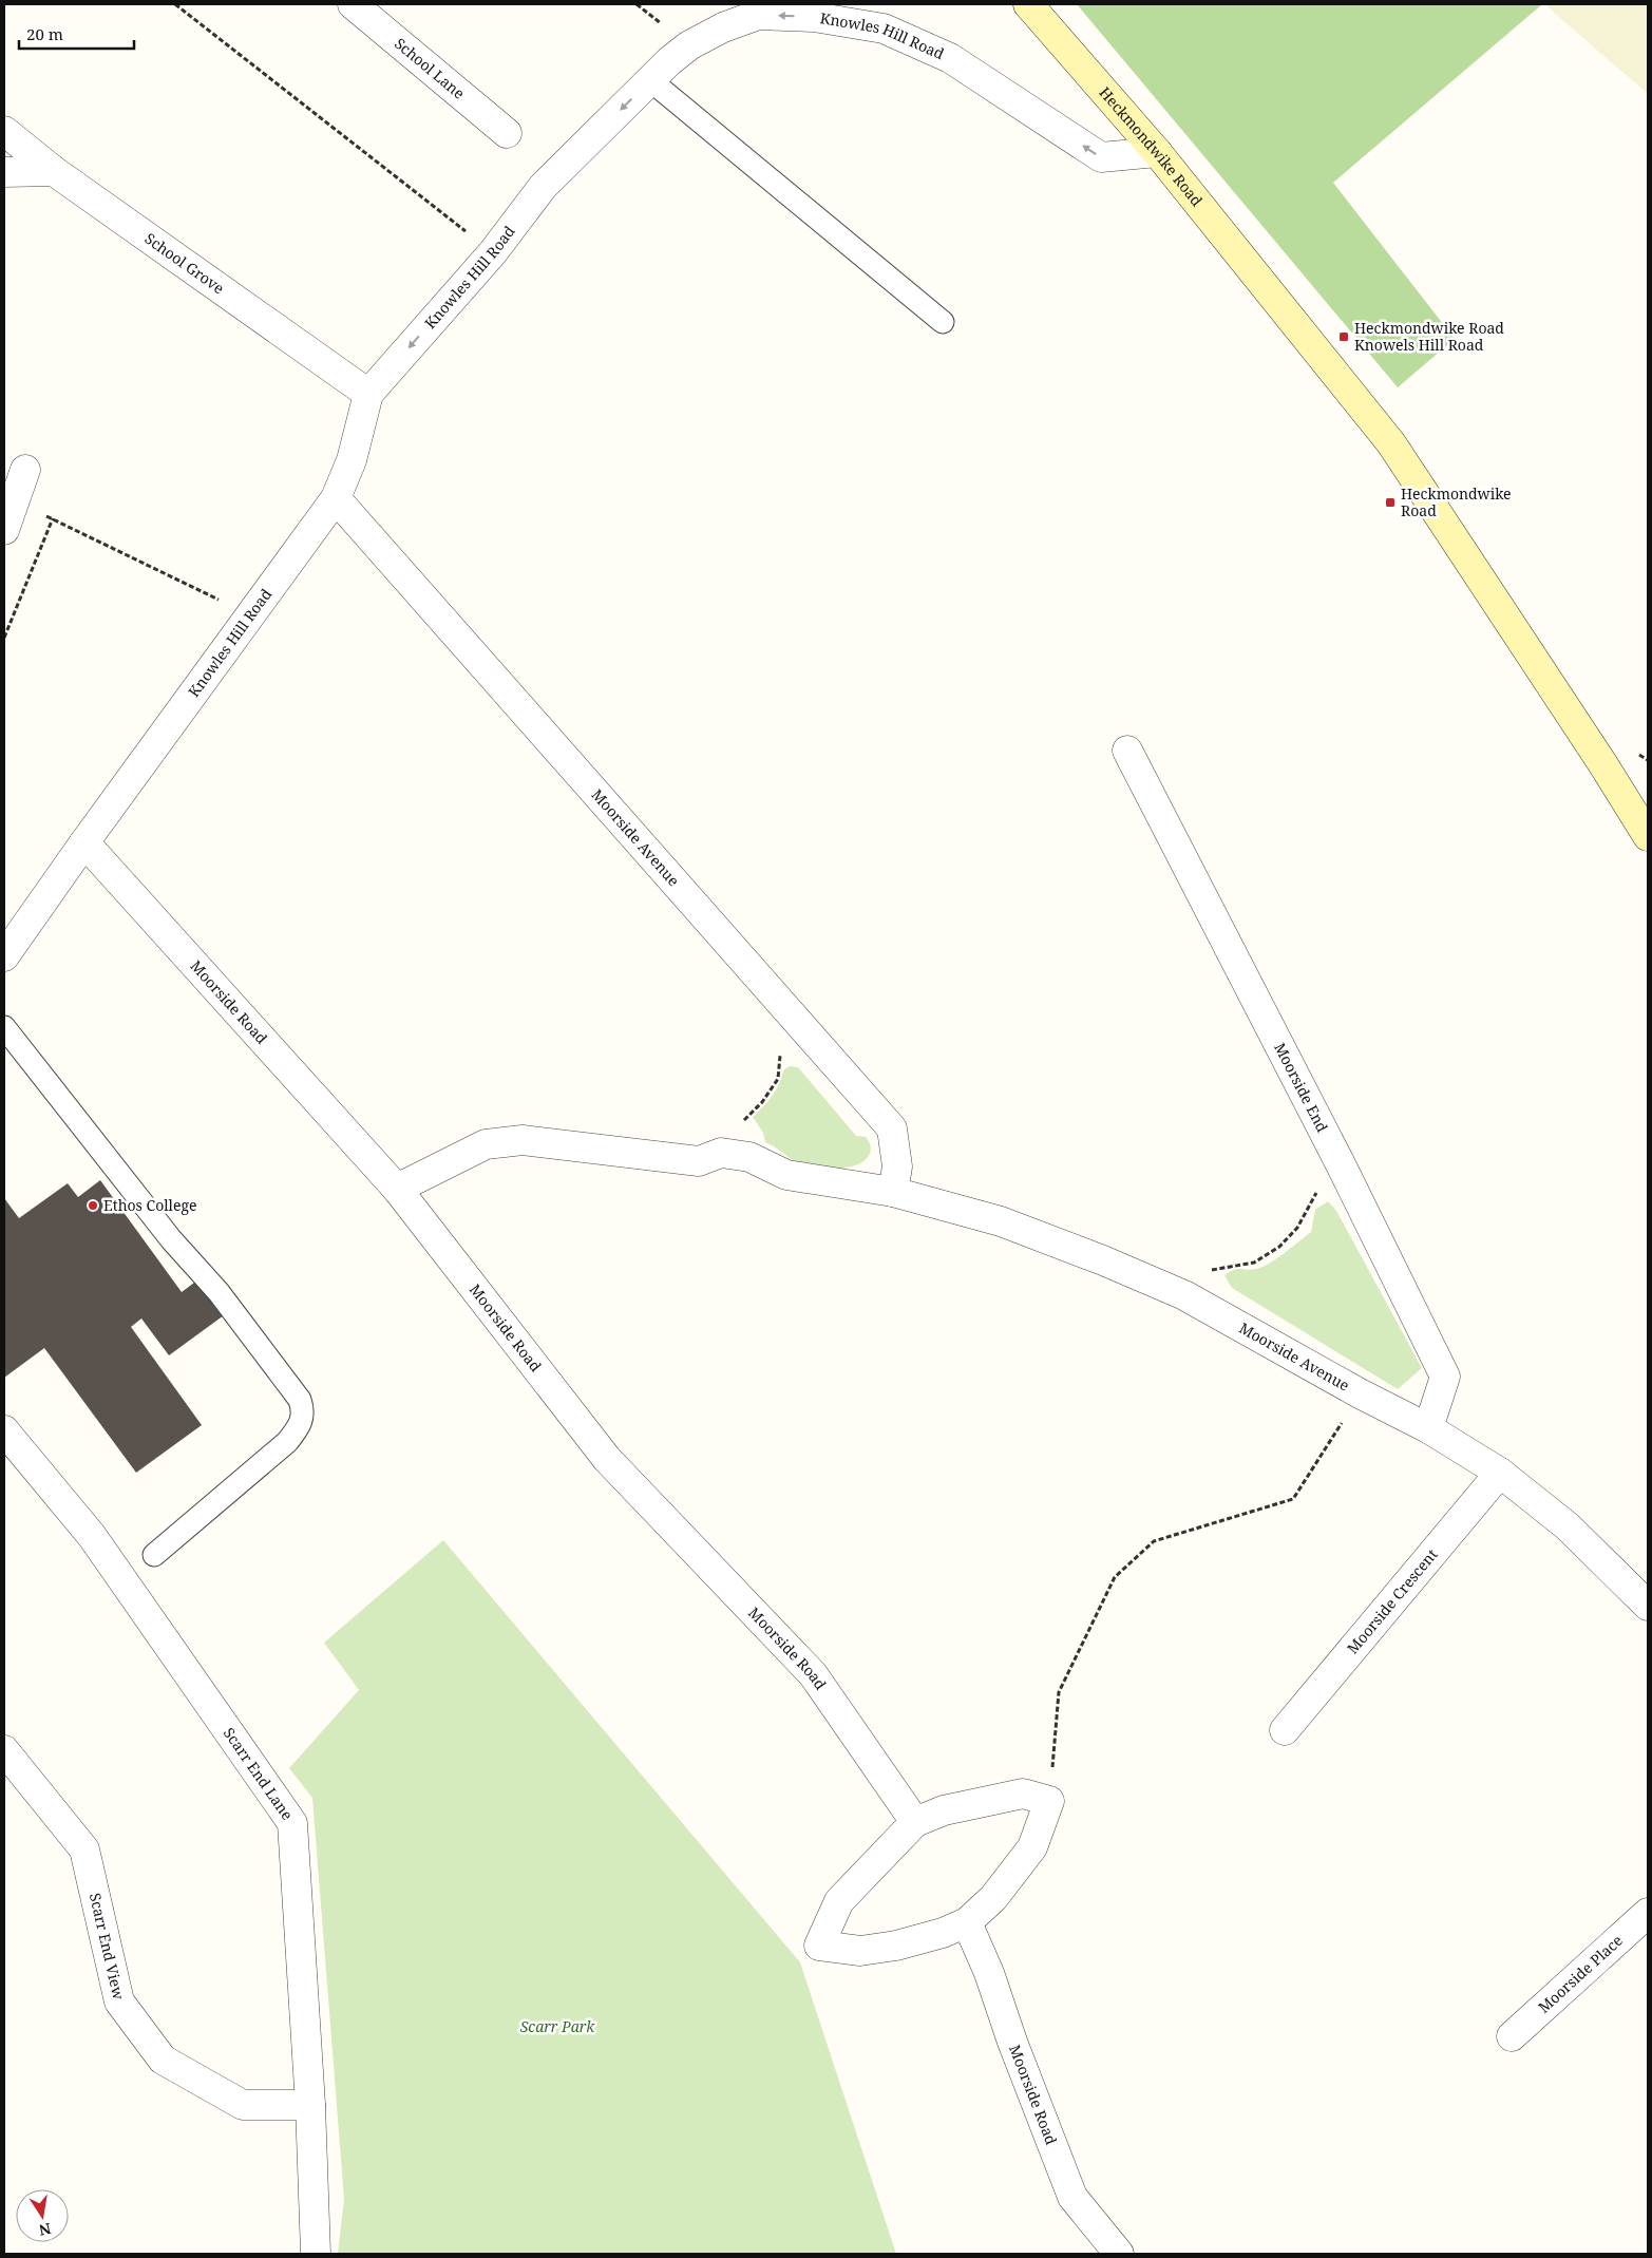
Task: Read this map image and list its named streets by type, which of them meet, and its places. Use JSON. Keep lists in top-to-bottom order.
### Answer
{
  "streets": {
    "main road": ["Heckmondwike Road"],
    "street": [
      "Knowles Hill Road",
      "School Lane",
      "School Grove",
      "Moorside Avenue",
      "Moorside Road",
      "Moorside End",
      "Moorside Crescent",
      "Scarr End Lane",
      "Scarr End View",
      "Moorside Place"
    ]
  },
  "crossings": [
    ["Knowles Hill Road", "Heckmondwike Road"],
    ["Knowles Hill Road", "School Grove"],
    ["Knowles Hill Road", "Moorside Avenue"],
    ["Knowles Hill Road", "Moorside Road"],
    ["Moorside Avenue", "Moorside Road"],
    ["Moorside Avenue", "Moorside End"],
    ["Moorside Avenue", "Moorside Crescent"],
    ["Scarr End Lane", "Scarr End View"]
  ],
  "one_way": ["Knowles Hill Road"],
  "parks": ["Scarr Park"],
  "places": {
    "transit": ["Heckmondwike Road Knowels Hill Road", "Heckmondwike Road"],
    "other": ["Ethos College"]
  },
  "scale_bar": "20 m",
  "north": "bottom"
}
